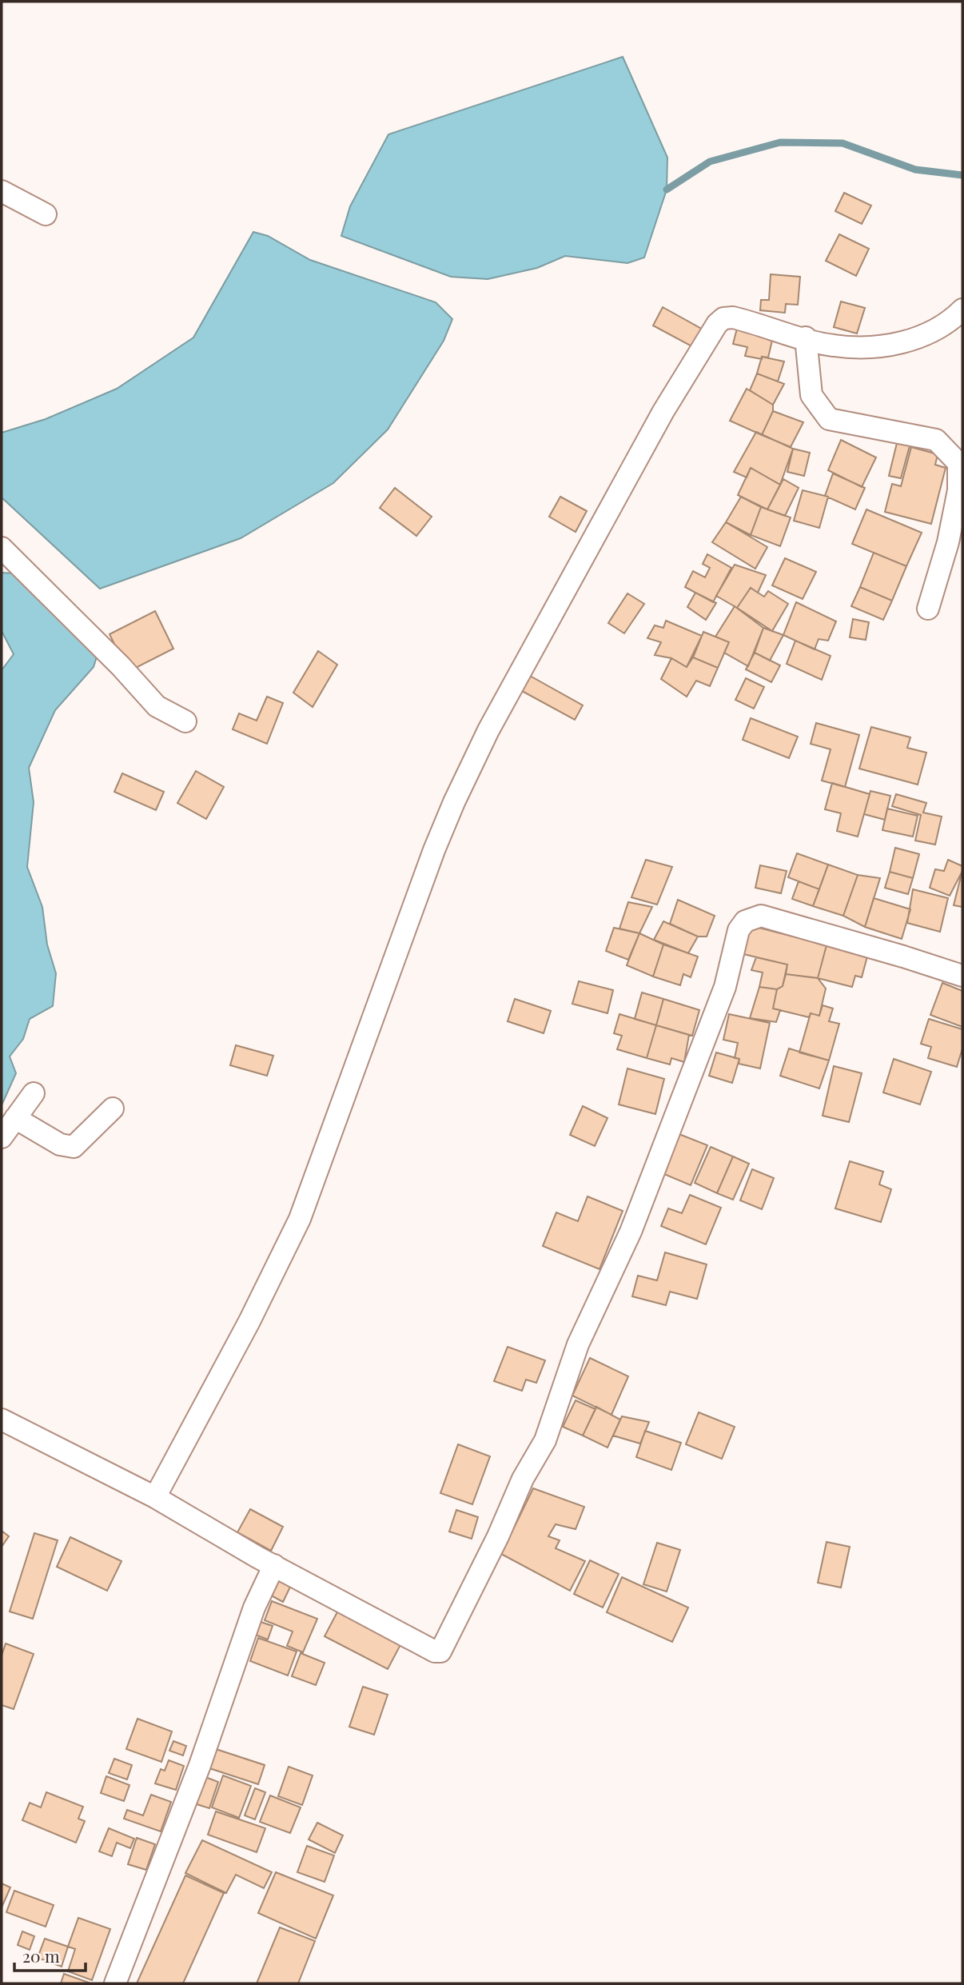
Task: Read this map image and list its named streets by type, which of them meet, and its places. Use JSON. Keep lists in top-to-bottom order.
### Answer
{
  "scale_bar": "20 m"
}
